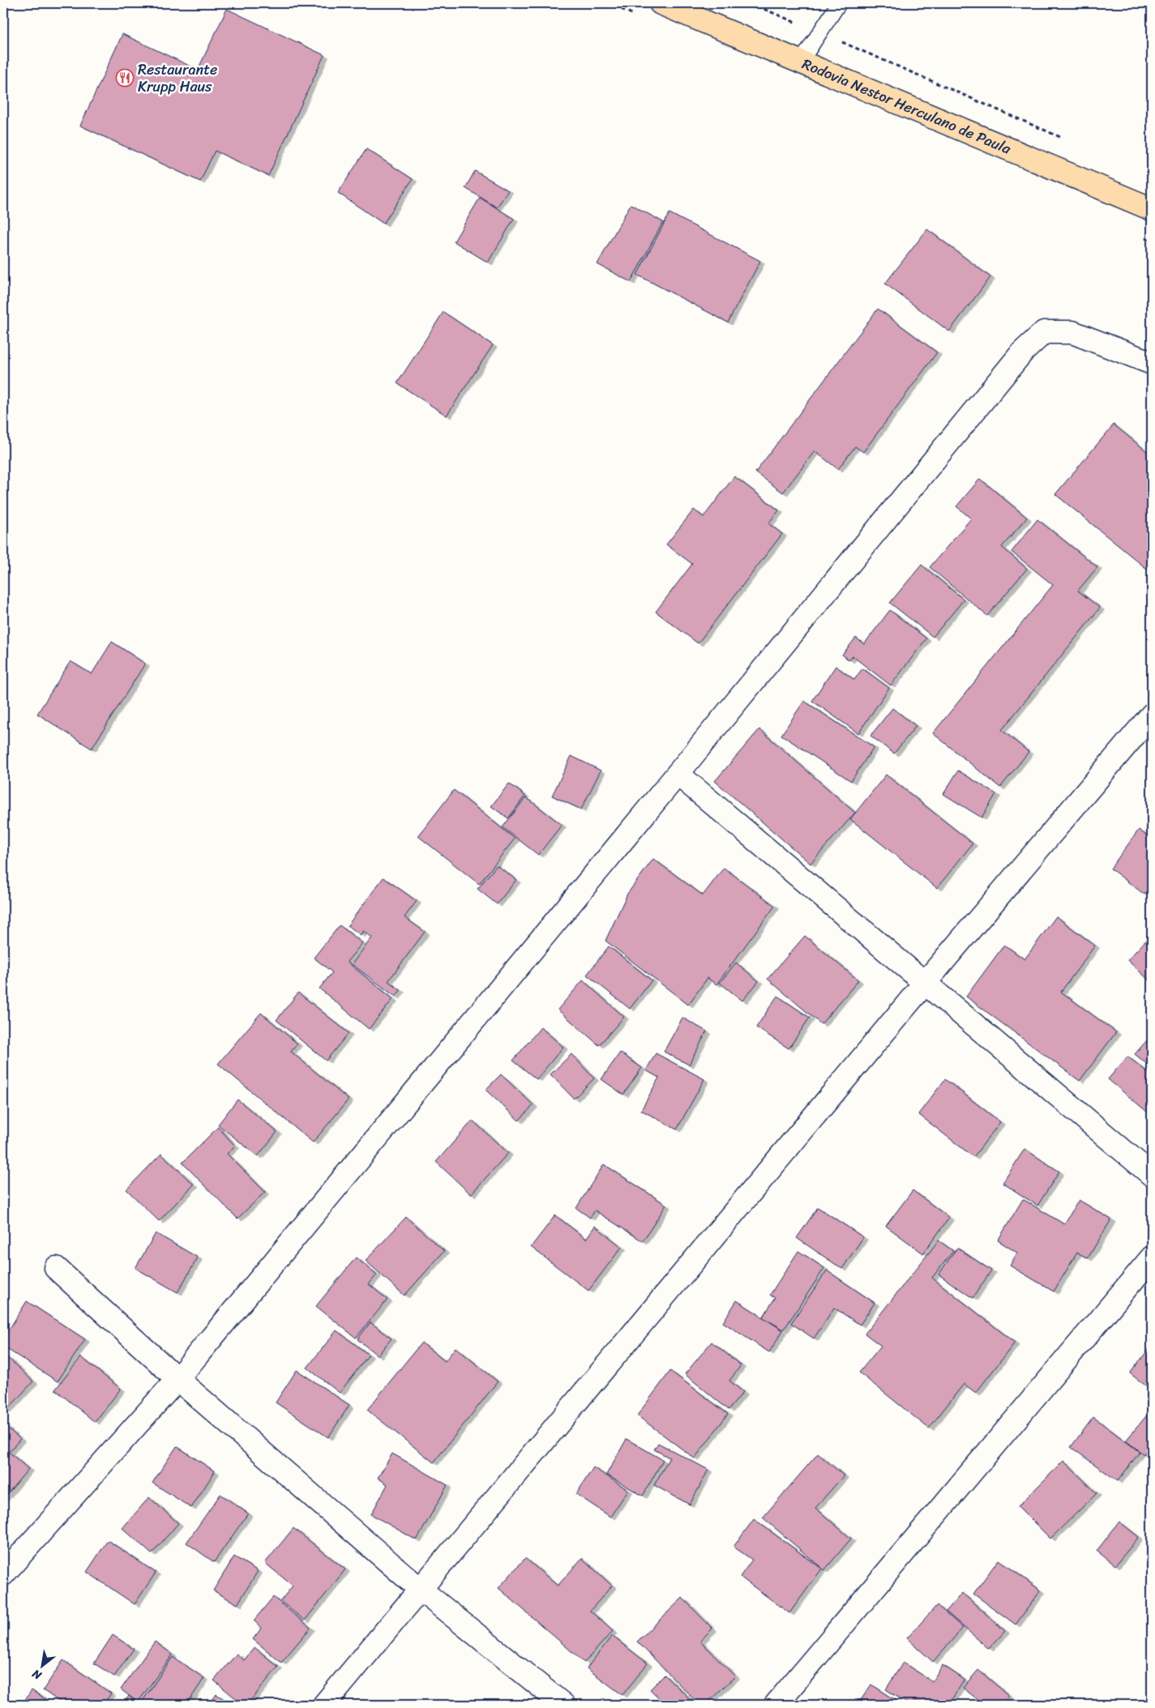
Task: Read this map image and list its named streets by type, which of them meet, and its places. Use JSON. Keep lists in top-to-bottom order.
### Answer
{
  "streets": {
    "main road": ["Rodovia Nestor Herculano de Paula"]
  },
  "places": {
    "restaurant": ["Restaurante Krupp Haus"]
  },
  "north": "bottom left"
}
